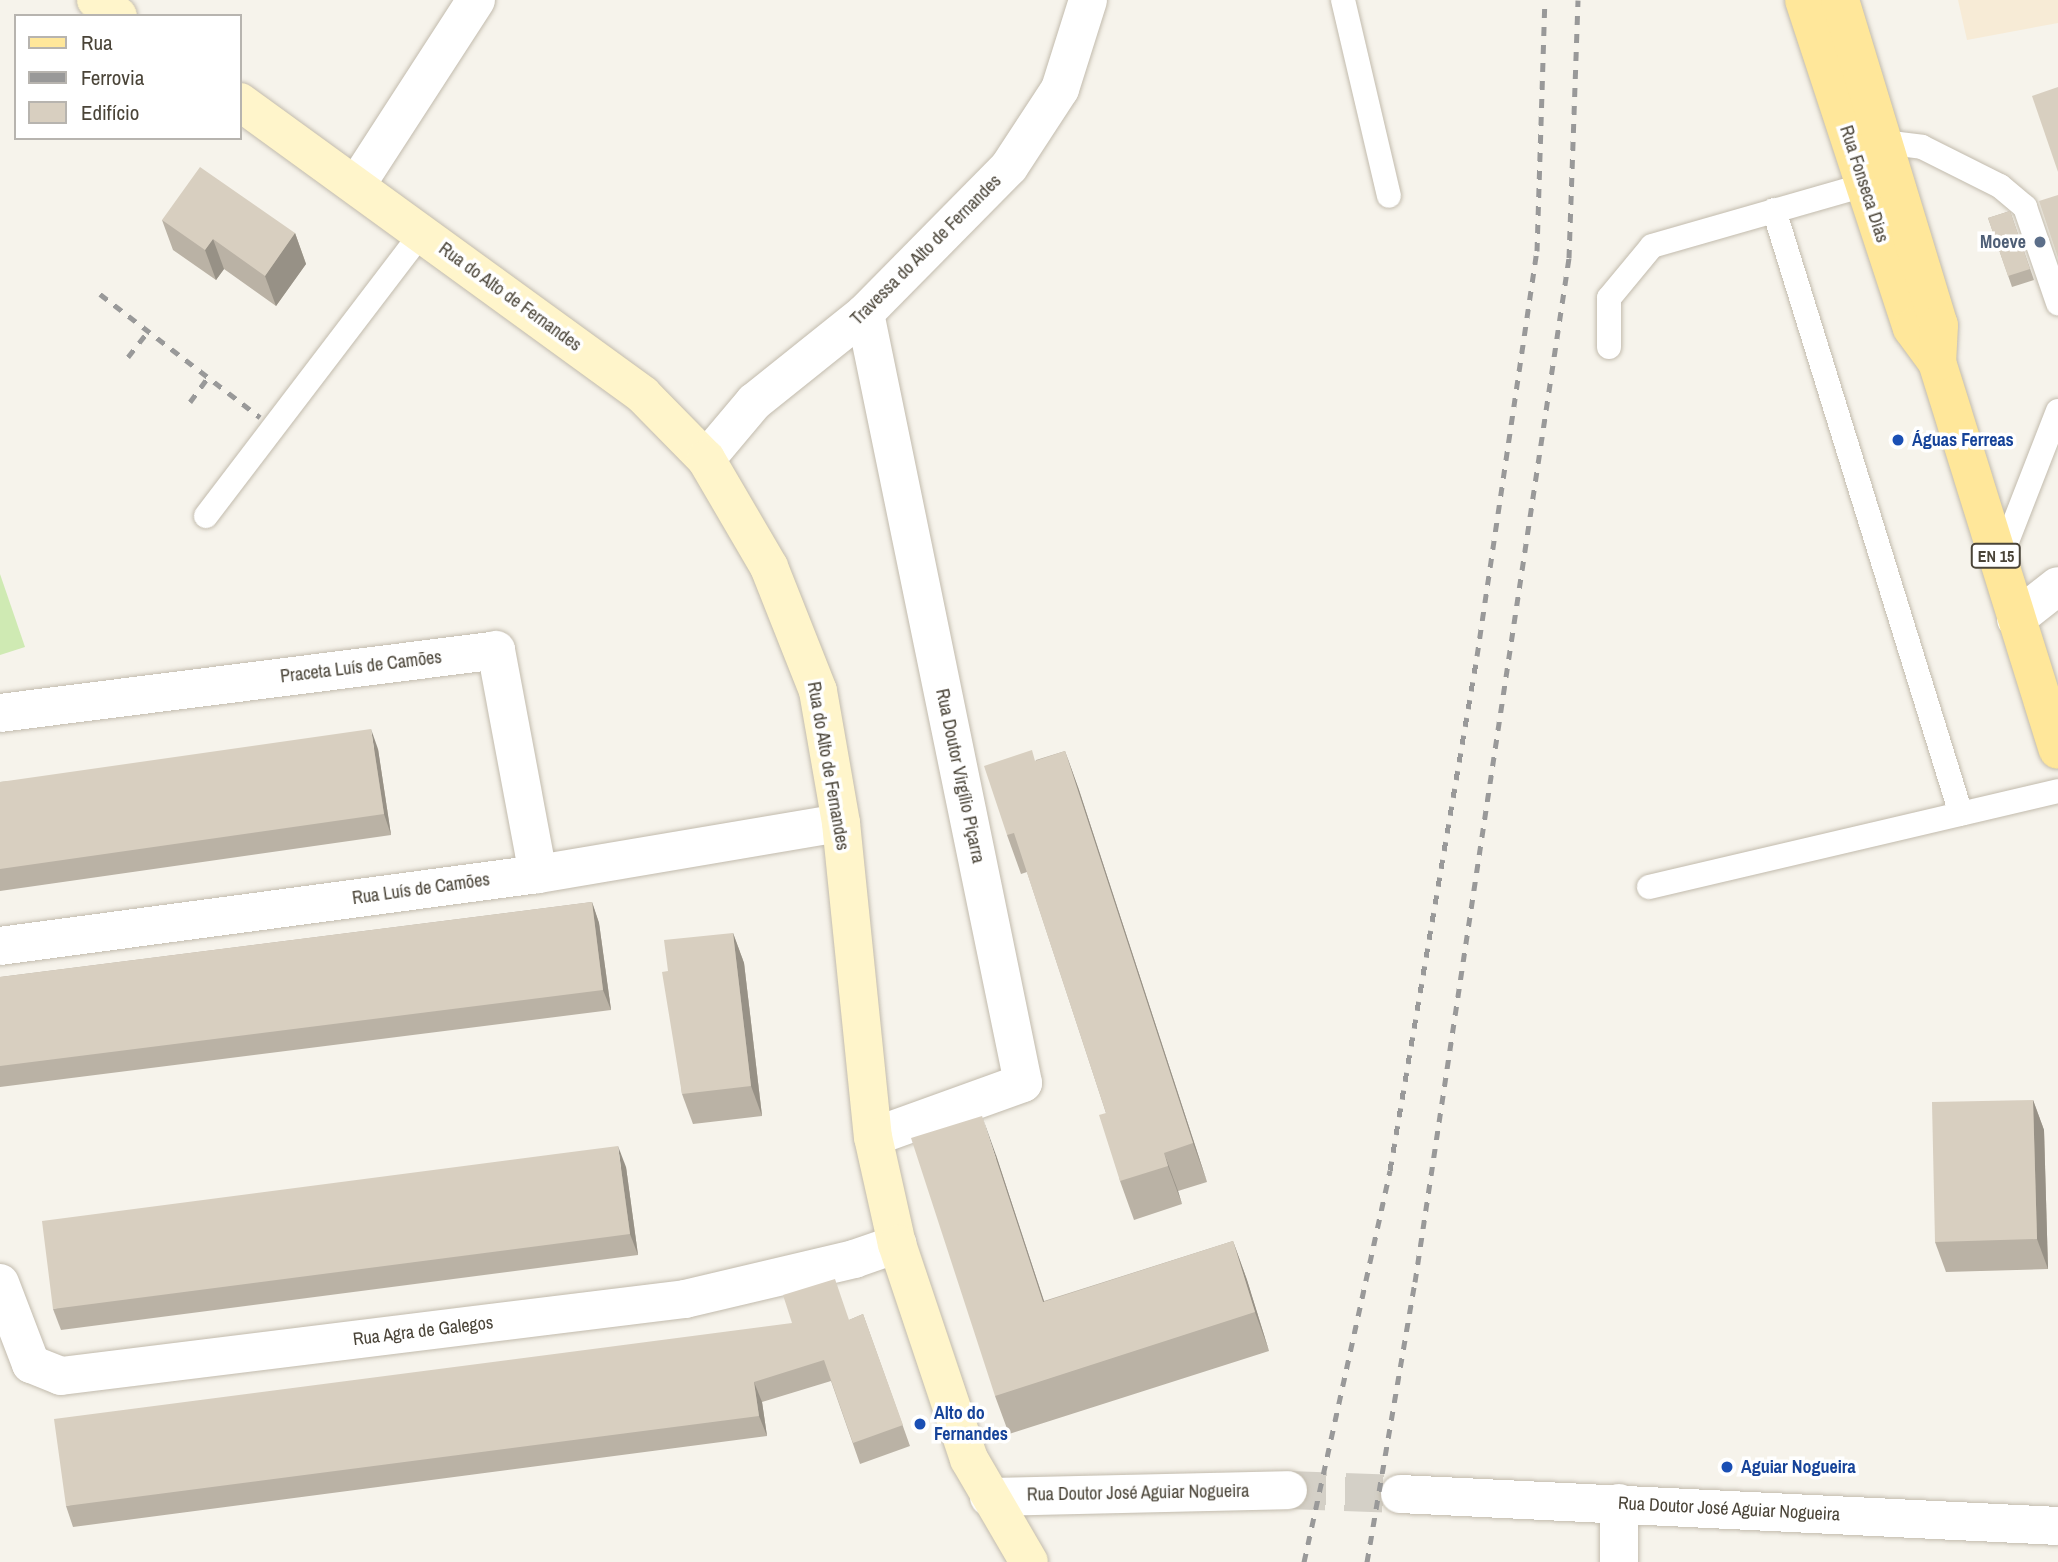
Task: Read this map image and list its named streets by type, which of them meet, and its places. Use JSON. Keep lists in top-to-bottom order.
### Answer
{
  "streets": {
    "main road": ["Rua Fonseca Dias", "EN 15"],
    "street": [
      "Travessa do Alto de Fernandes",
      "Rua do Alto de Fernandes",
      "Praceta Luís de Camões",
      "Rua Doutor Virgílio Piçarra",
      "Rua Luís de Camões",
      "Rua Agra de Galegos",
      "Rua Doutor José Aguiar Nogueira"
    ]
  },
  "crossings": [
    ["Travessa do Alto de Fernandes", "Rua do Alto de Fernandes"],
    ["Travessa do Alto de Fernandes", "Rua Doutor Virgílio Piçarra"],
    ["Rua do Alto de Fernandes", "Rua Doutor Virgílio Piçarra"],
    ["Rua do Alto de Fernandes", "Rua Luís de Camões"],
    ["Rua do Alto de Fernandes", "Rua Agra de Galegos"],
    ["Rua do Alto de Fernandes", "Rua Doutor José Aguiar Nogueira"],
    ["Praceta Luís de Camões", "Rua Luís de Camões"]
  ],
  "places": [
    "Moeve",
    "Águas Ferreas",
    "Alto do Fernandes",
    "Aguiar Nogueira"
  ],
  "legend": ["Rua", "Ferrovia", "Edifício"]
}
